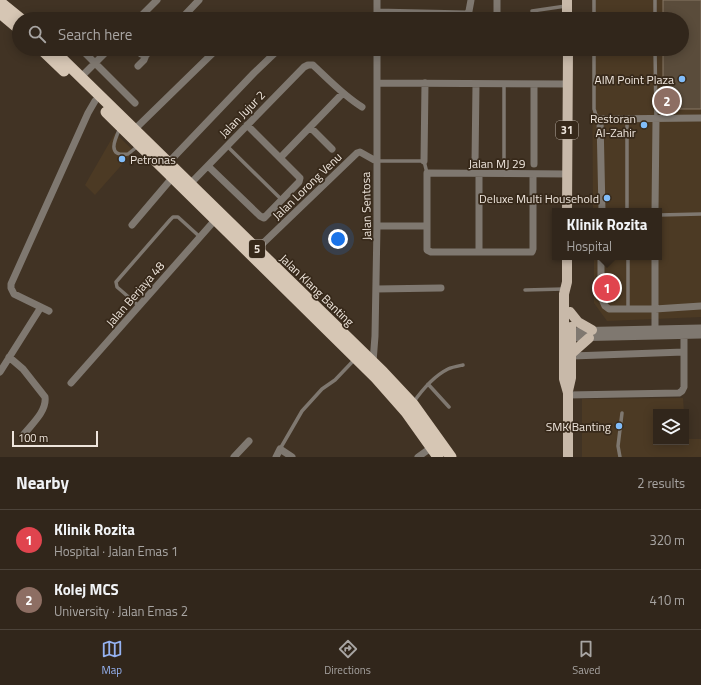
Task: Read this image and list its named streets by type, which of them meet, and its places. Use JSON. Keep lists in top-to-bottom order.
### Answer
{
  "streets": {
    "highway": ["5", "Jalan Klang Banting"],
    "main road": ["31"],
    "street": [
      "Jalan Jujur 2",
      "Jalan MJ 29",
      "Jalan Lorong Venu",
      "Jalan Sentosa",
      "Jalan Berjaya 48"
    ]
  },
  "crossings": [
    ["Jalan Jujur 2", "Jalan Klang Banting"],
    ["31", "Jalan MJ 29"],
    ["Jalan Lorong Venu", "Jalan Sentosa"],
    ["Jalan Lorong Venu", "Jalan Klang Banting"],
    ["Jalan Sentosa", "Jalan Klang Banting"],
    ["Jalan Klang Banting", "Jalan Berjaya 48"]
  ],
  "places": [
    "AIM Point Plaza",
    "Restoran Al-Zahir",
    "Petronas",
    "Deluxe Multi Household",
    "SMK Banting"
  ],
  "scale_bar": "100 m",
  "page": {
    "search": "Search here",
    "pins": ["2", "1"],
    "popup": ["Klinik Rozita", "Hospital"],
    "scale": "100 m",
    "heading": ["Nearby", "2 results"],
    "list": [
      {
        "mark": "1",
        "name": "Klinik Rozita",
        "note": "Hospital · Jalan Emas 1",
        "value": "320 m"
      },
      {
        "mark": "2",
        "name": "Kolej MCS",
        "note": "University · Jalan Emas 2",
        "value": "410 m"
      }
    ],
    "nav": ["Map", "Directions", "Saved"]
  }
}
